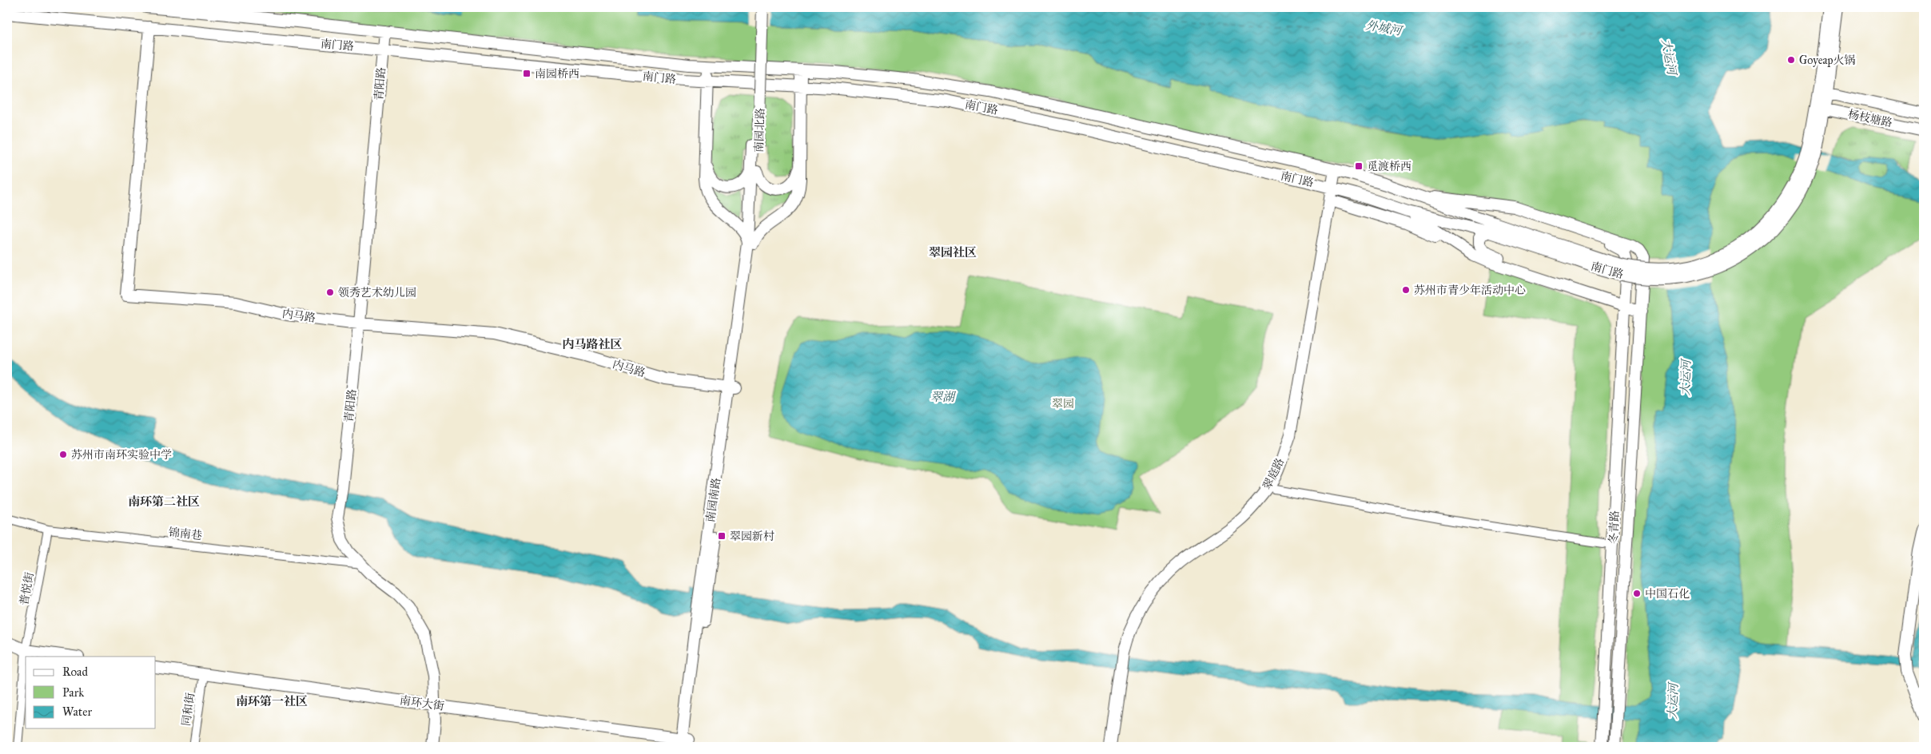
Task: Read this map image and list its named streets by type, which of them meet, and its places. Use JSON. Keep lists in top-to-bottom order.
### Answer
{
  "streets": {
    "main road": [
      "南门路",
      "青阳路",
      "杨枝塘路",
      "南园北路",
      "内马路",
      "翠庭路",
      "南园南路",
      "冬青路",
      "南环大街"
    ],
    "street": ["锦南巷", "普悦街", "同和街"]
  },
  "crossings": [
    ["南门路", "青阳路"],
    ["南门路", "杨枝塘路"],
    ["南门路", "内马路"],
    ["南门路", "翠庭路"],
    ["南门路", "冬青路"],
    ["青阳路", "内马路"],
    ["青阳路", "锦南巷"],
    ["青阳路", "南环大街"],
    ["南园北路", "南园南路"],
    ["内马路", "南园南路"],
    ["南园南路", "南环大街"],
    ["锦南巷", "普悦街"],
    ["南环大街", "同和街"]
  ],
  "districts": [
    "翠园社区",
    "内马路社区",
    "南环第二社区",
    "南环第一社区"
  ],
  "water": ["外城河", "大运河", "翠湖"],
  "parks": ["翠园"],
  "places": {
    "other": [
      "Goyeap火锅",
      "苏州市青少年活动中心",
      "领秀艺术幼儿园",
      "苏州市南环实验中学",
      "中国石化"
    ],
    "transit": ["南园桥西", "觅渡桥西", "翠园新村"]
  },
  "legend": ["Road", "Park", "Water"]
}
